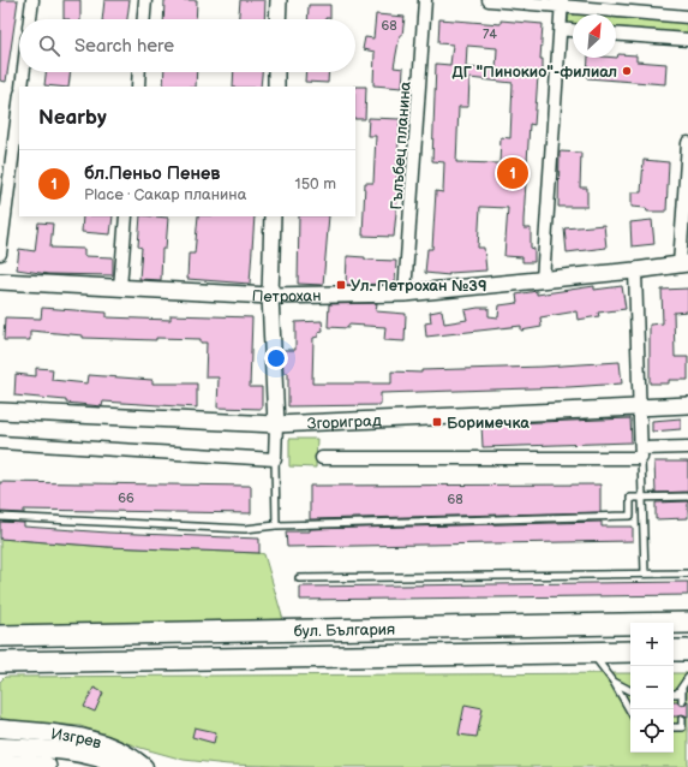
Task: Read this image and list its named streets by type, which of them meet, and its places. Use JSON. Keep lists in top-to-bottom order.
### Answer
{
  "streets": {
    "highway": ["бул. България"],
    "main road": ["Изгрев"],
    "street": ["Гълъбец планина", "Петрохан", "Згориград"]
  },
  "crossings": [
    ["Гълъбец планина", "Петрохан"]
  ],
  "places": {
    "other": ["ДГ \"Пинокио\"-филиал"],
    "transit": ["Ул. Петрохан №39", "Боримечка"]
  },
  "house_numbers": [
    "68",
    "74",
    "66",
    "68"
  ],
  "north": "top right",
  "page": {
    "search": "Search here",
    "heading": "Nearby",
    "list": [
      {
        "mark": "1",
        "name": "бл.Пеньо Пенев",
        "note": "Place · Сакар планина",
        "value": "150 m"
      }
    ],
    "pins": "1",
    "map_buttons": ["+", "−"]
  }
}
